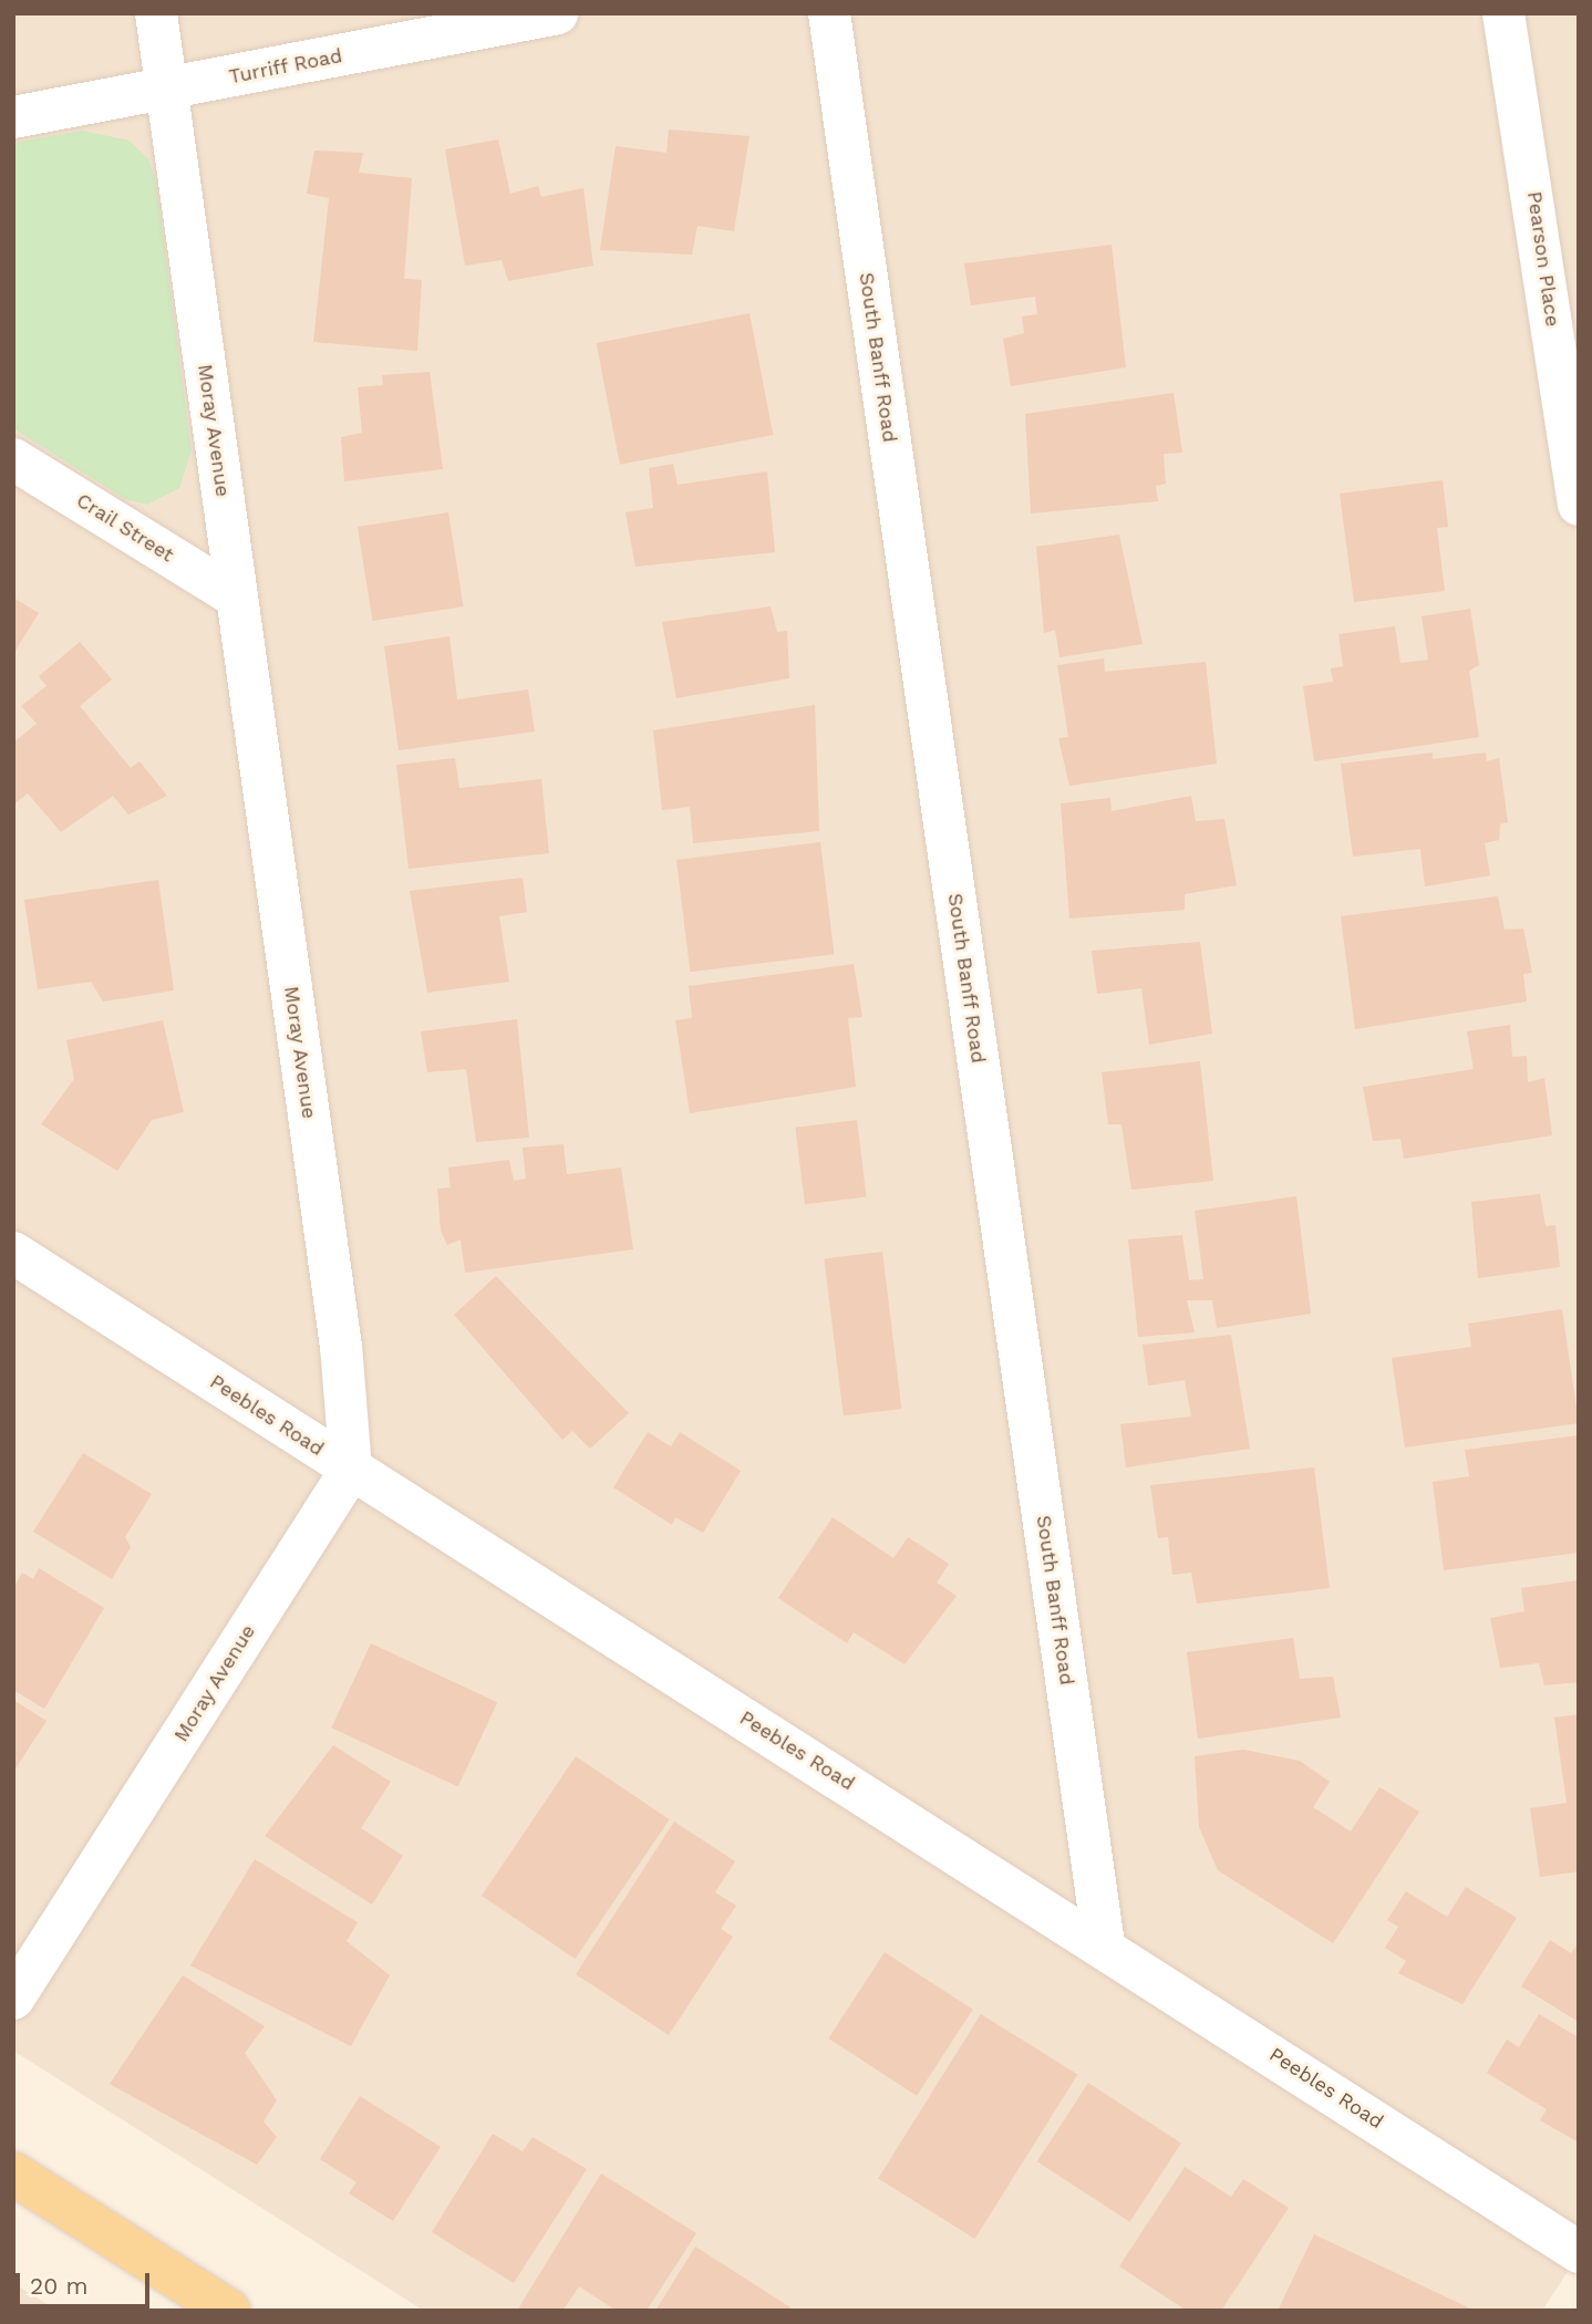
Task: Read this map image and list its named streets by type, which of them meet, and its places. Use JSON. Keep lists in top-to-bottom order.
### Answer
{
  "streets": {
    "street": [
      "Turriff Road",
      "Pearson Place",
      "South Banff Road",
      "Moray Avenue",
      "Crail Street",
      "Peebles Road"
    ]
  },
  "crossings": [
    ["Turriff Road", "Moray Avenue"],
    ["South Banff Road", "Peebles Road"],
    ["Moray Avenue", "Crail Street"],
    ["Moray Avenue", "Peebles Road"]
  ],
  "scale_bar": "20 m"
}
